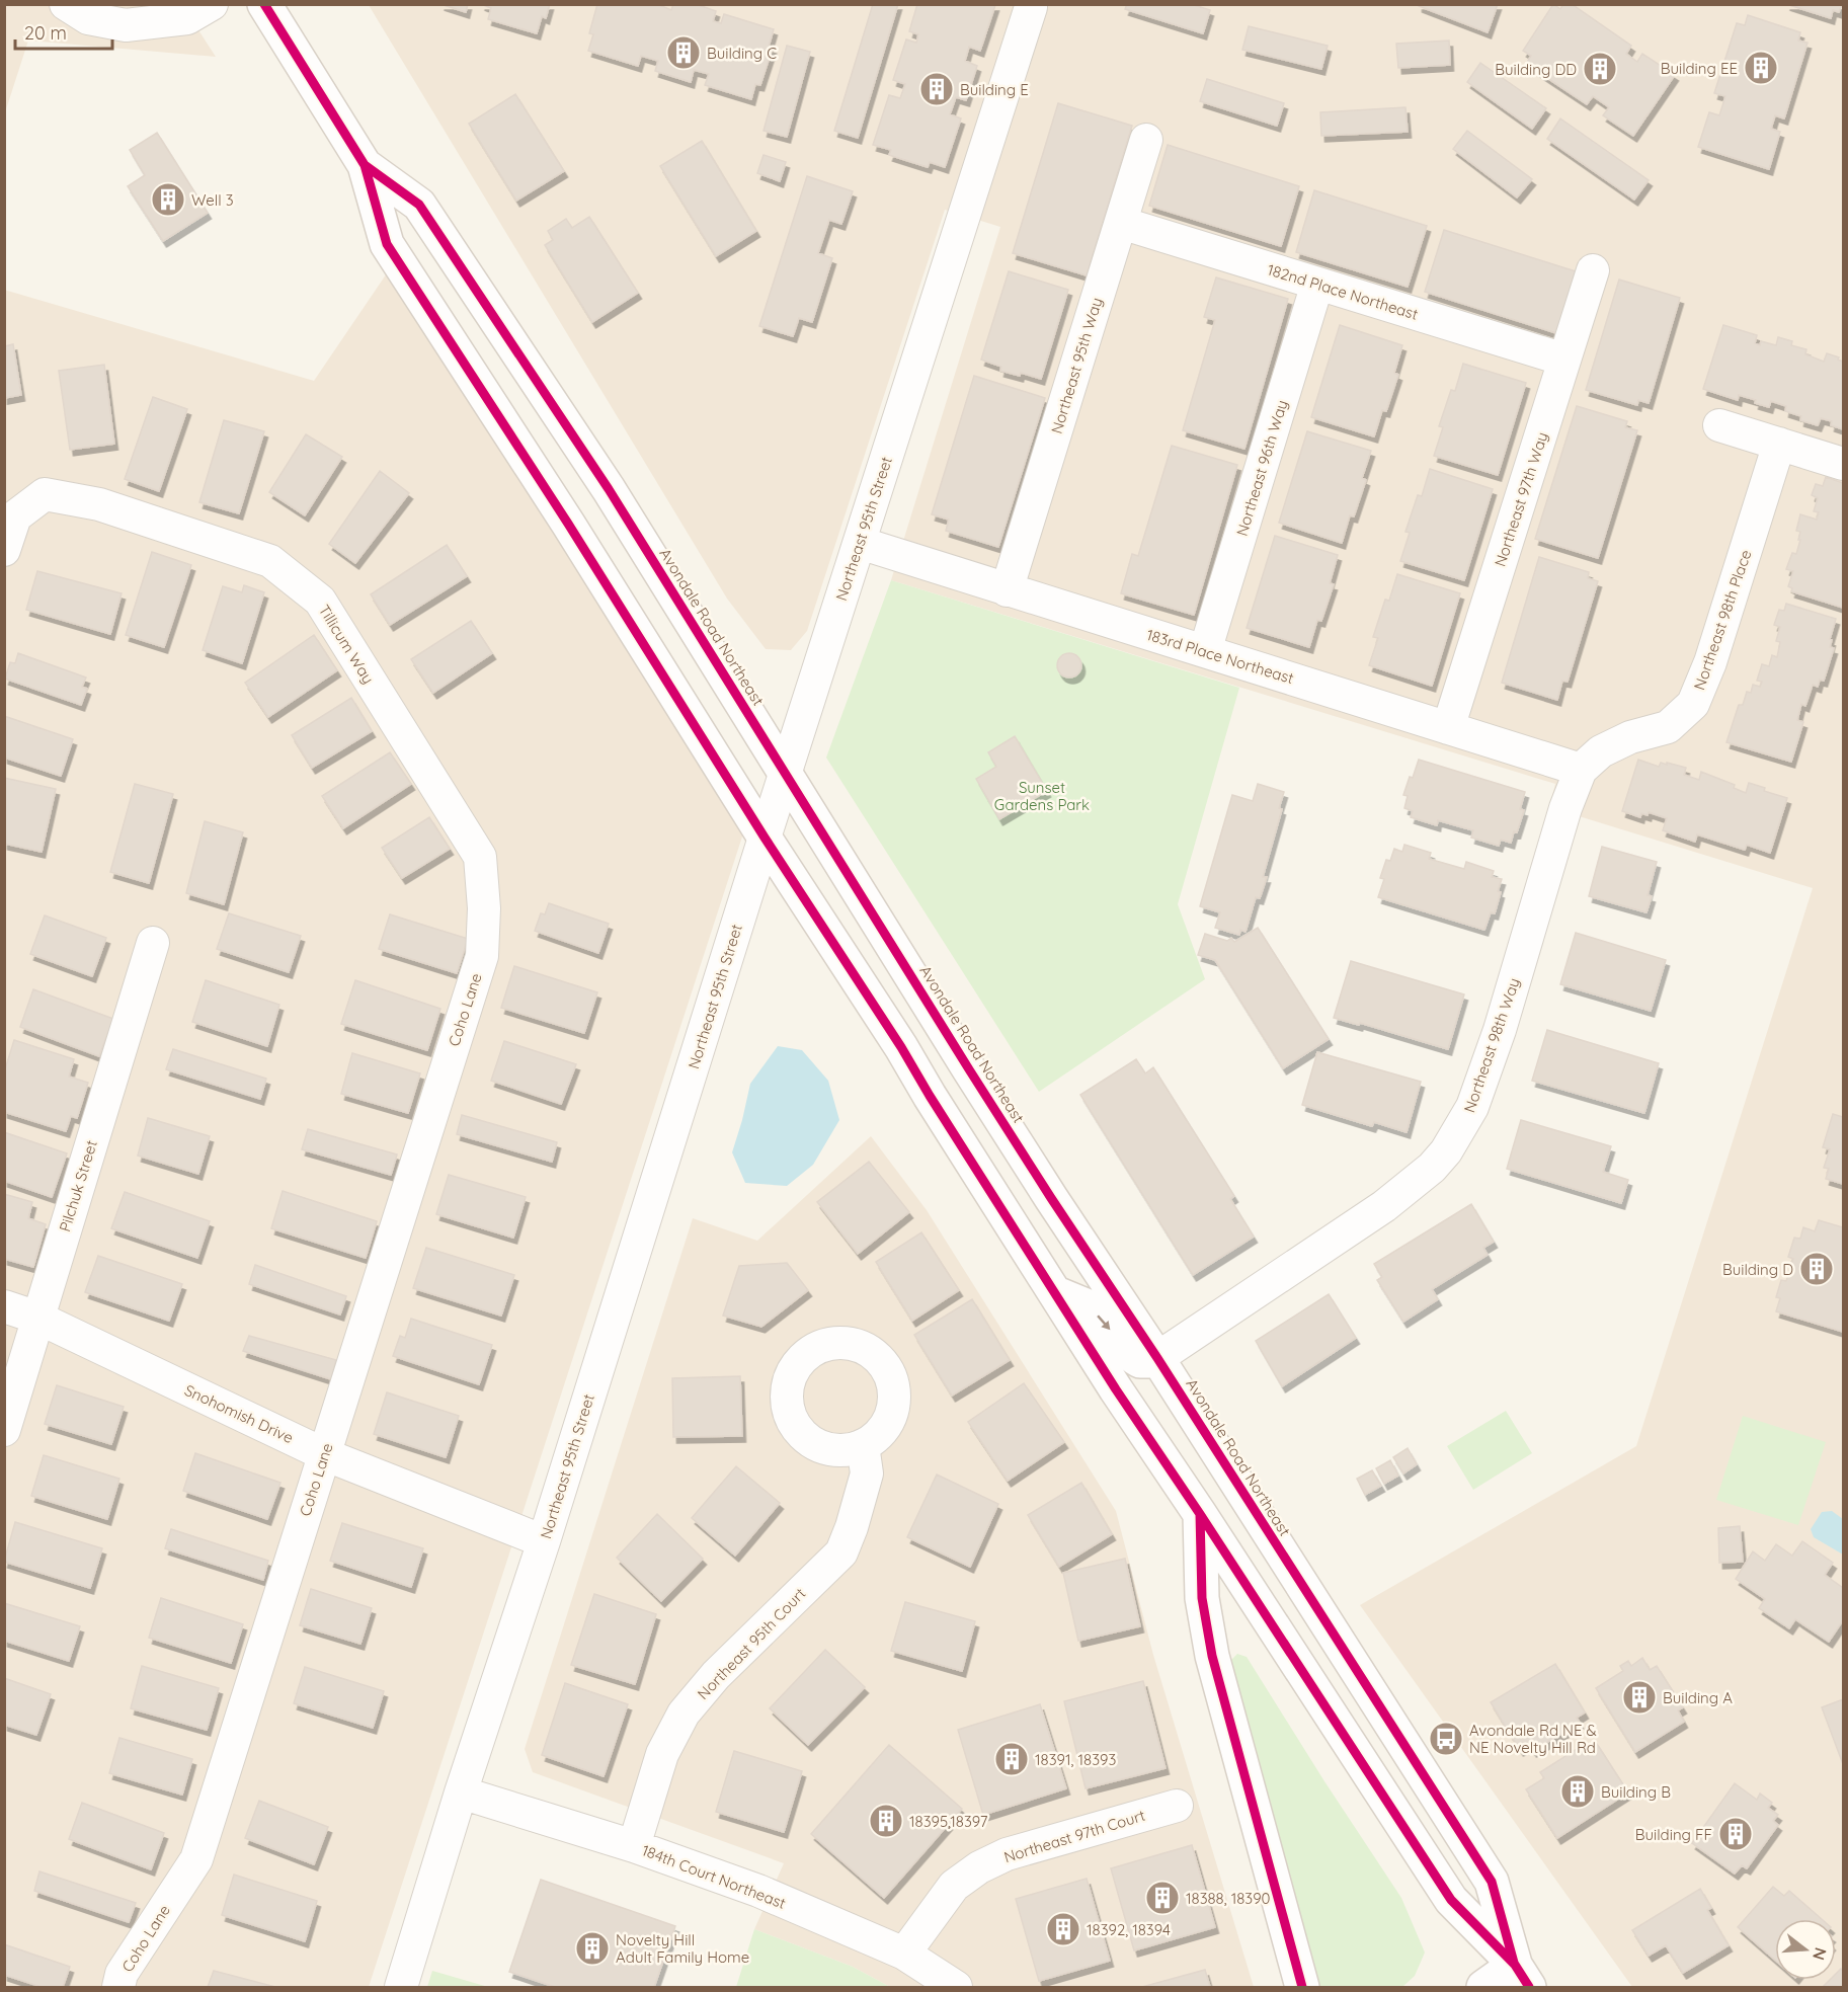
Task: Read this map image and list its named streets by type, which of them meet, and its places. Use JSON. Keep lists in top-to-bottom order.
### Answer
{
  "streets": {
    "main road": ["Avondale Road Northeast"],
    "street": [
      "182nd Place Northeast",
      "Northeast 95th Way",
      "Northeast 96th Way",
      "Northeast 97th Way",
      "Northeast 95th Street",
      "Northeast 98th Place",
      "Tillicum Way",
      "183rd Place Northeast",
      "Coho Lane",
      "Northeast 98th Way",
      "Pilchuk Street",
      "Snohomish Drive",
      "Northeast 95th Court",
      "Northeast 97th Court",
      "184th Court Northeast"
    ]
  },
  "crossings": [
    ["182nd Place Northeast", "Northeast 95th Way"],
    ["182nd Place Northeast", "Northeast 96th Way"],
    ["182nd Place Northeast", "Northeast 97th Way"],
    ["Northeast 95th Way", "183rd Place Northeast"],
    ["Northeast 96th Way", "183rd Place Northeast"],
    ["Northeast 97th Way", "183rd Place Northeast"],
    ["Northeast 95th Street", "Avondale Road Northeast"],
    ["Northeast 95th Street", "183rd Place Northeast"],
    ["Northeast 95th Street", "Snohomish Drive"],
    ["Northeast 95th Street", "184th Court Northeast"],
    ["Northeast 98th Place", "183rd Place Northeast"],
    ["Northeast 98th Place", "Northeast 98th Way"],
    ["Avondale Road Northeast", "Northeast 98th Way"],
    ["Tillicum Way", "Coho Lane"],
    ["183rd Place Northeast", "Northeast 98th Way"],
    ["Coho Lane", "Snohomish Drive"],
    ["Pilchuk Street", "Snohomish Drive"],
    ["Northeast 95th Court", "184th Court Northeast"],
    ["Northeast 97th Court", "184th Court Northeast"]
  ],
  "parks": ["Sunset Gardens Park"],
  "places": {
    "building": [
      "Building C",
      "Building EE",
      "Building DD",
      "Building E",
      "Well 3",
      "Building D",
      "Building A",
      "18391, 18393",
      "Building B",
      "18395,18397",
      "Building FF",
      "18388, 18390",
      "18392, 18394",
      "Novelty Hill Adult Family Home"
    ],
    "bus stop": ["Avondale Rd NE & NE Novelty Hill Rd"]
  },
  "scale_bar": "20 m",
  "north": "right"
}
